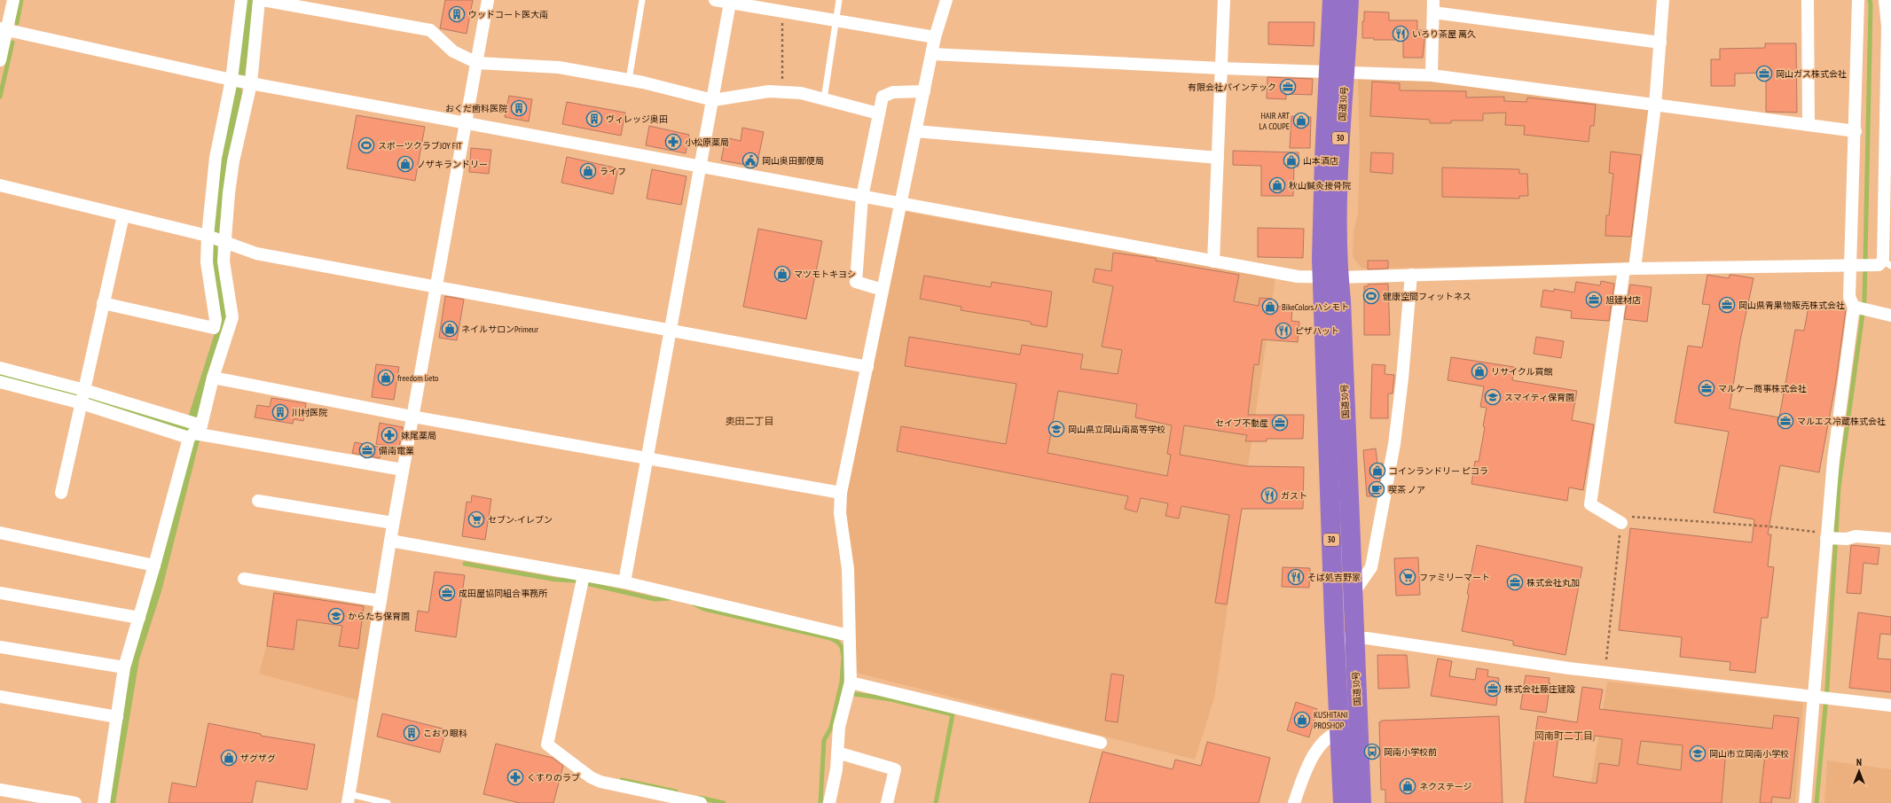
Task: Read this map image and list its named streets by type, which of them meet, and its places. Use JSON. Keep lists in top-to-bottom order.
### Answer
{
  "streets": {
    "highway": ["国道30号", "30"]
  },
  "districts": ["奥田二丁目", "岡南町二丁目"],
  "places": {
    "building": [
      "ウッドコート医大南",
      "おくだ歯科医院",
      "ヴィレッジ奥田",
      "川村医院",
      "こおり眼科"
    ],
    "restaurant": [
      "いろり茶屋 萬久",
      "ピザハット",
      "ガスト",
      "そば処吉野家"
    ],
    "office": [
      "岡山ガス株式会社",
      "有限会社パインテック",
      "旭建材店",
      "岡山県青果物販売株式会社",
      "マルケー商事株式会社",
      "マルエス冷蔵株式会社",
      "セイブ不動産",
      "備南電業",
      "株式会社丸加",
      "成田屋協同組合事務所",
      "株式会社藤庄建設"
    ],
    "shop": [
      "HAIR ART LA COUPE",
      "山本酒店",
      "ノザキランドリー",
      "ライフ",
      "秋山鍼灸接骨院",
      "マツモトキヨシ",
      "BikeColorsハシモト",
      "ネイルサロンPrimeur",
      "リサイクル買館",
      "freedom lieto",
      "コインランドリー ピコラ",
      "KUSHITANI PROSHOP",
      "ザグザグ",
      "ネクステージ"
    ],
    "pharmacy": ["小松原薬局", "妹尾薬局", "くすりのラブ"],
    "sports": ["スポーツクラブJOY FIT", "健康空間フィットネス"],
    "public building": ["岡山奥田郵便局"],
    "school or university": [
      "スマイティ保育園",
      "岡山県立岡山南高等学校",
      "からたち保育園",
      "岡山市立岡南小学校"
    ],
    "cafe": ["喫茶 ノア"],
    "supermarket": ["セブン-イレブン", "ファミリーマート"],
    "bus stop": ["岡南小学校前"]
  },
  "north": "top"
}
